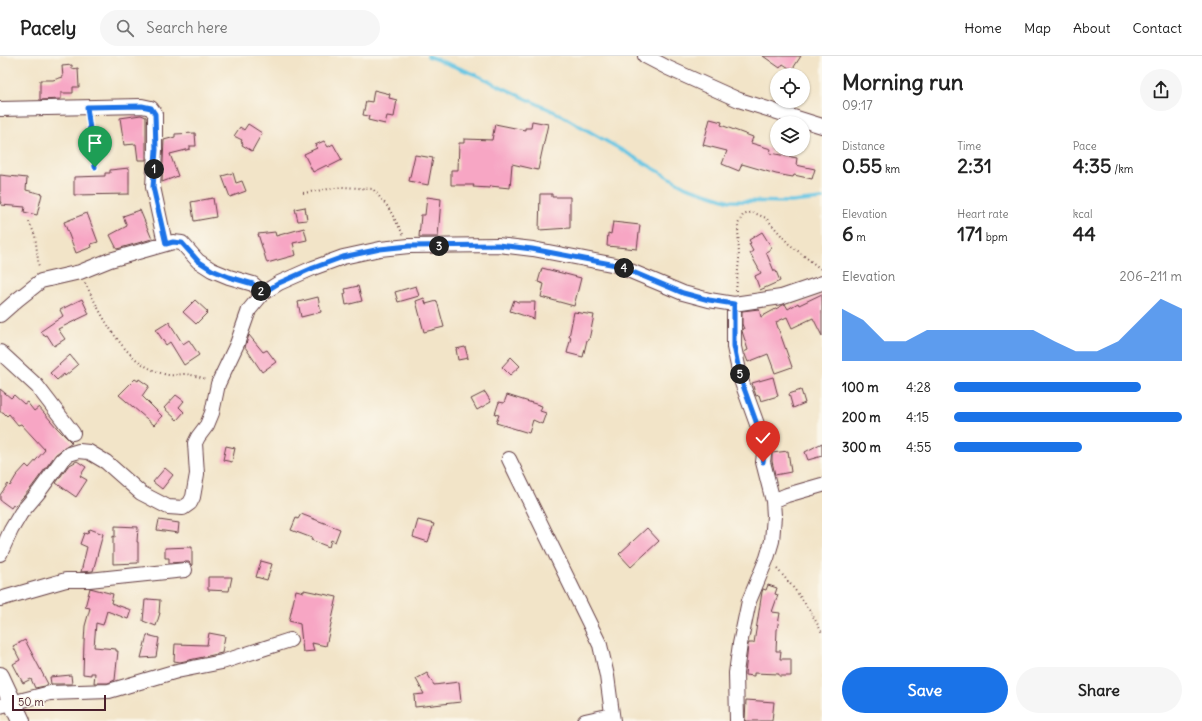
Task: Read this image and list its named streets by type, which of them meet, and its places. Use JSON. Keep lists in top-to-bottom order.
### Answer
{
  "scale_bar": "50 m",
  "page": {
    "header": "Pacely",
    "search": "Search here",
    "nav": [
      "Home",
      "Map",
      "About",
      "Contact"
    ],
    "heading": ["Morning run", "09:17"],
    "stats": [
      ["Distance", "0.55 km"],
      ["Time", "2:31"],
      ["Pace", "4:35 /km"],
      ["Elevation", "6 m"],
      ["Heart rate", "171 bpm"],
      ["kcal", "44"]
    ],
    "pins": [
      "1",
      "3",
      "4",
      "2",
      "5"
    ],
    "chart": ["Elevation", "206–211 m"],
    "list": [
      {
        "name": "100 m",
        "note": "4:28"
      },
      {
        "name": "200 m",
        "note": "4:15"
      },
      {
        "name": "300 m",
        "note": "4:55"
      }
    ],
    "buttons": ["Save", "Share"],
    "scale": "50 m"
  }
}
